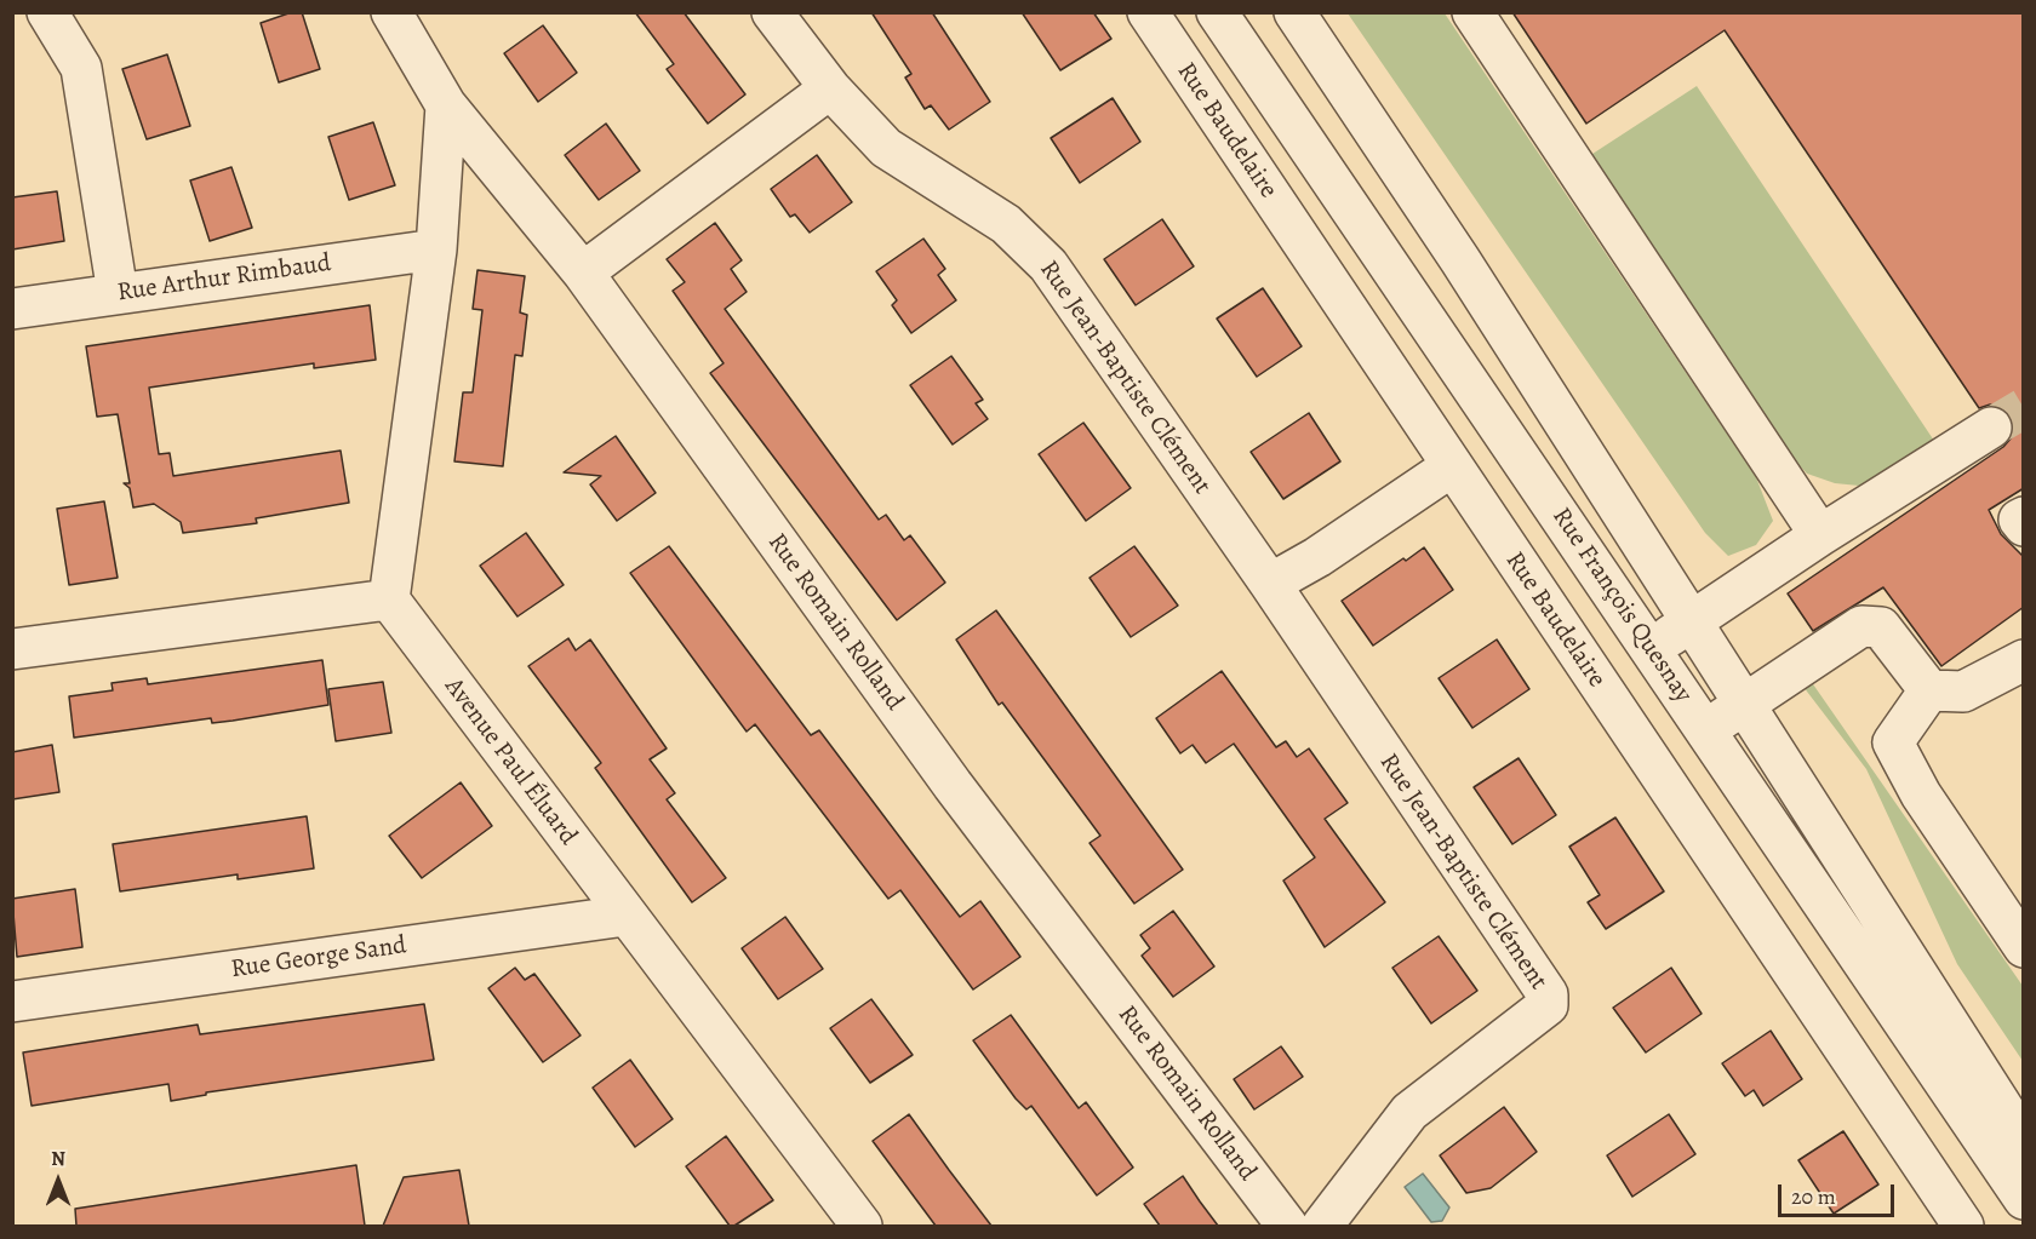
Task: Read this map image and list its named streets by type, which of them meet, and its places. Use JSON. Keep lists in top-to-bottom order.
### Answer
{
  "streets": {
    "street": [
      "Rue Baudelaire",
      "Rue Arthur Rimbaud",
      "Rue Jean-Baptiste Clément",
      "Rue François Quesnay",
      "Rue Romain Rolland",
      "Avenue Paul Éluard",
      "Rue George Sand"
    ]
  },
  "crossings": [
    ["Avenue Paul Éluard", "Rue George Sand"]
  ],
  "scale_bar": "20 m",
  "north": "top"
}
